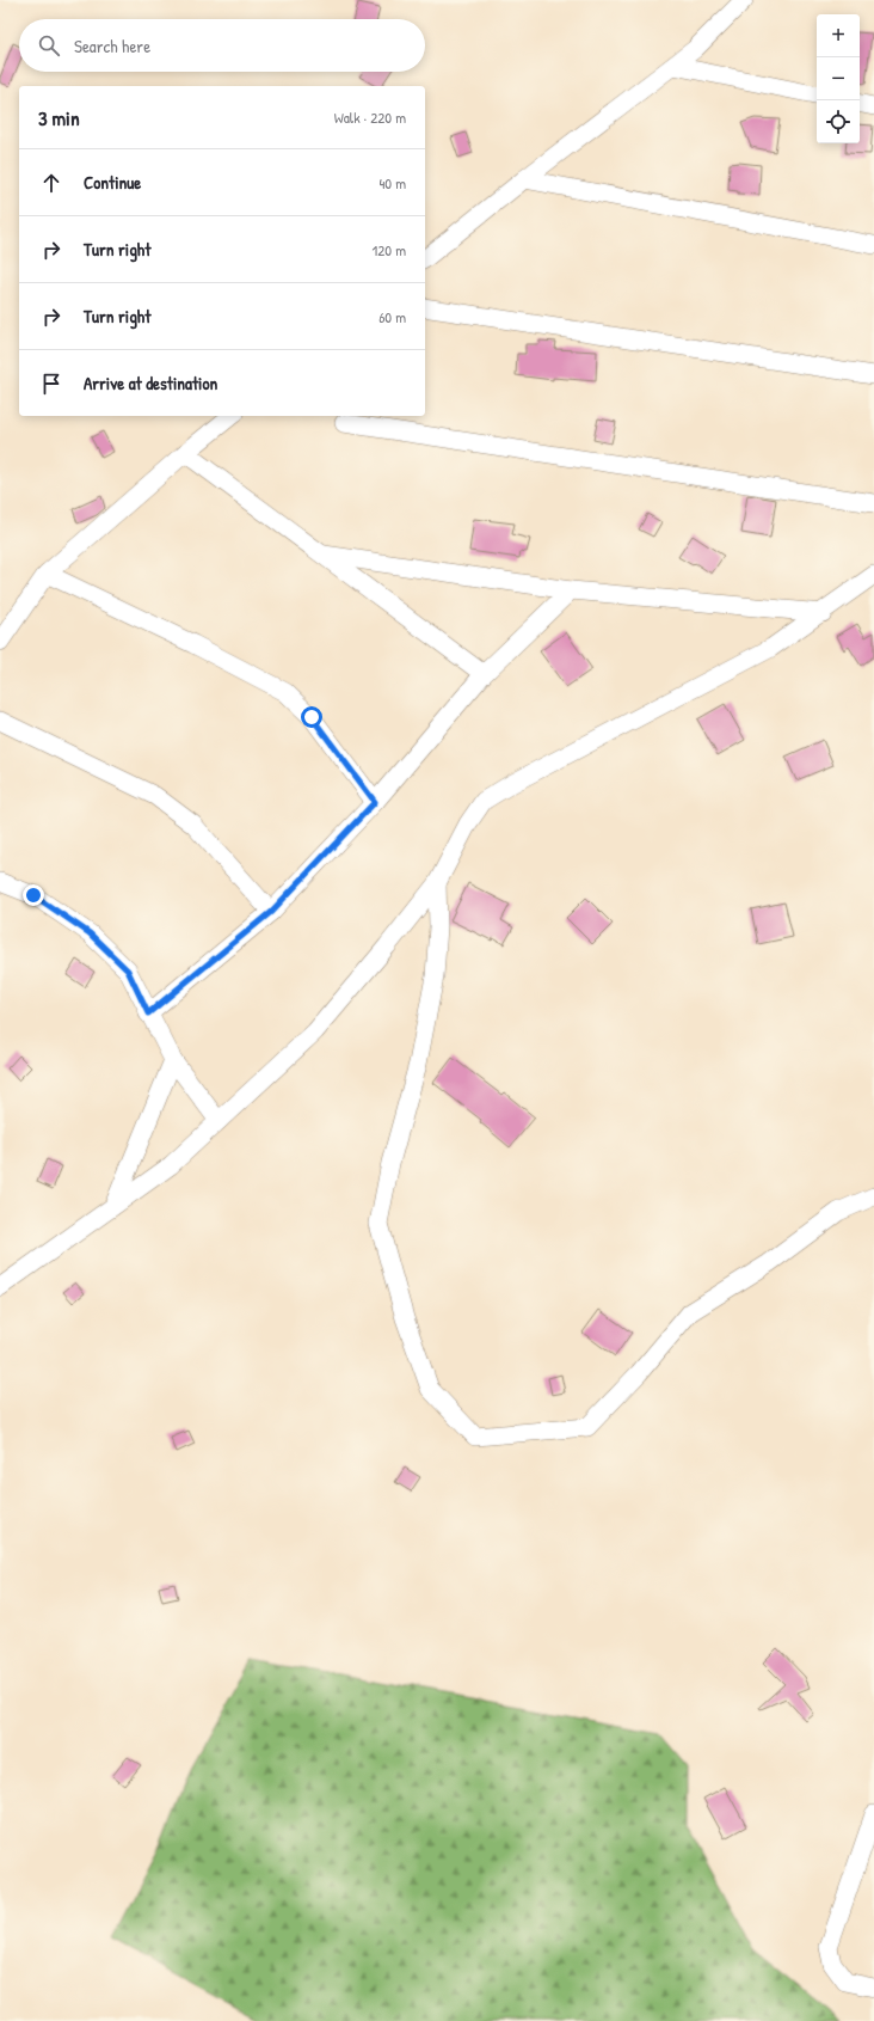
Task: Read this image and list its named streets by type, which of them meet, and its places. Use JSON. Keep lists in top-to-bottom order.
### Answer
{
  "page": {
    "map_buttons": ["+", "−"],
    "search": "Search here",
    "heading": ["3 min", "Walk · 220 m"],
    "list": [
      ["Continue", "40 m"],
      ["Turn right", "120 m"],
      ["Turn right", "60 m"],
      "Arrive at destination"
    ]
  }
}
